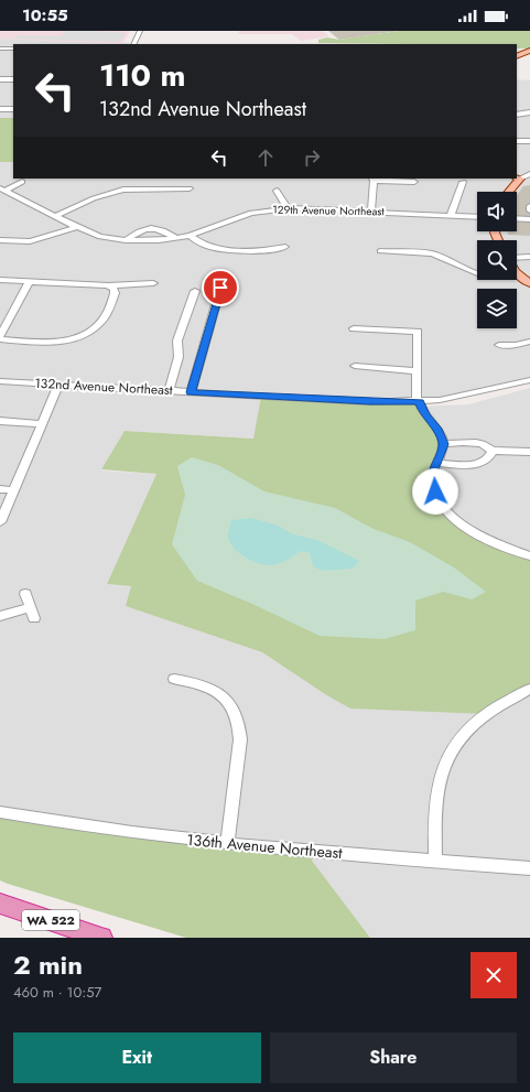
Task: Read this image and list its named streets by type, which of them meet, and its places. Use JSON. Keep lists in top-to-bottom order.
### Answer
{
  "streets": {
    "highway": ["WA 522"],
    "street": ["129th Avenue Northeast", "132nd Avenue Northeast", "136th Avenue Northeast"]
  },
  "page": {
    "status": "10:55",
    "turn": ["110 m", "132nd Avenue Northeast"],
    "heading": ["2 min", "460 m · 10:57"],
    "buttons": ["Exit", "Share"]
  }
}
